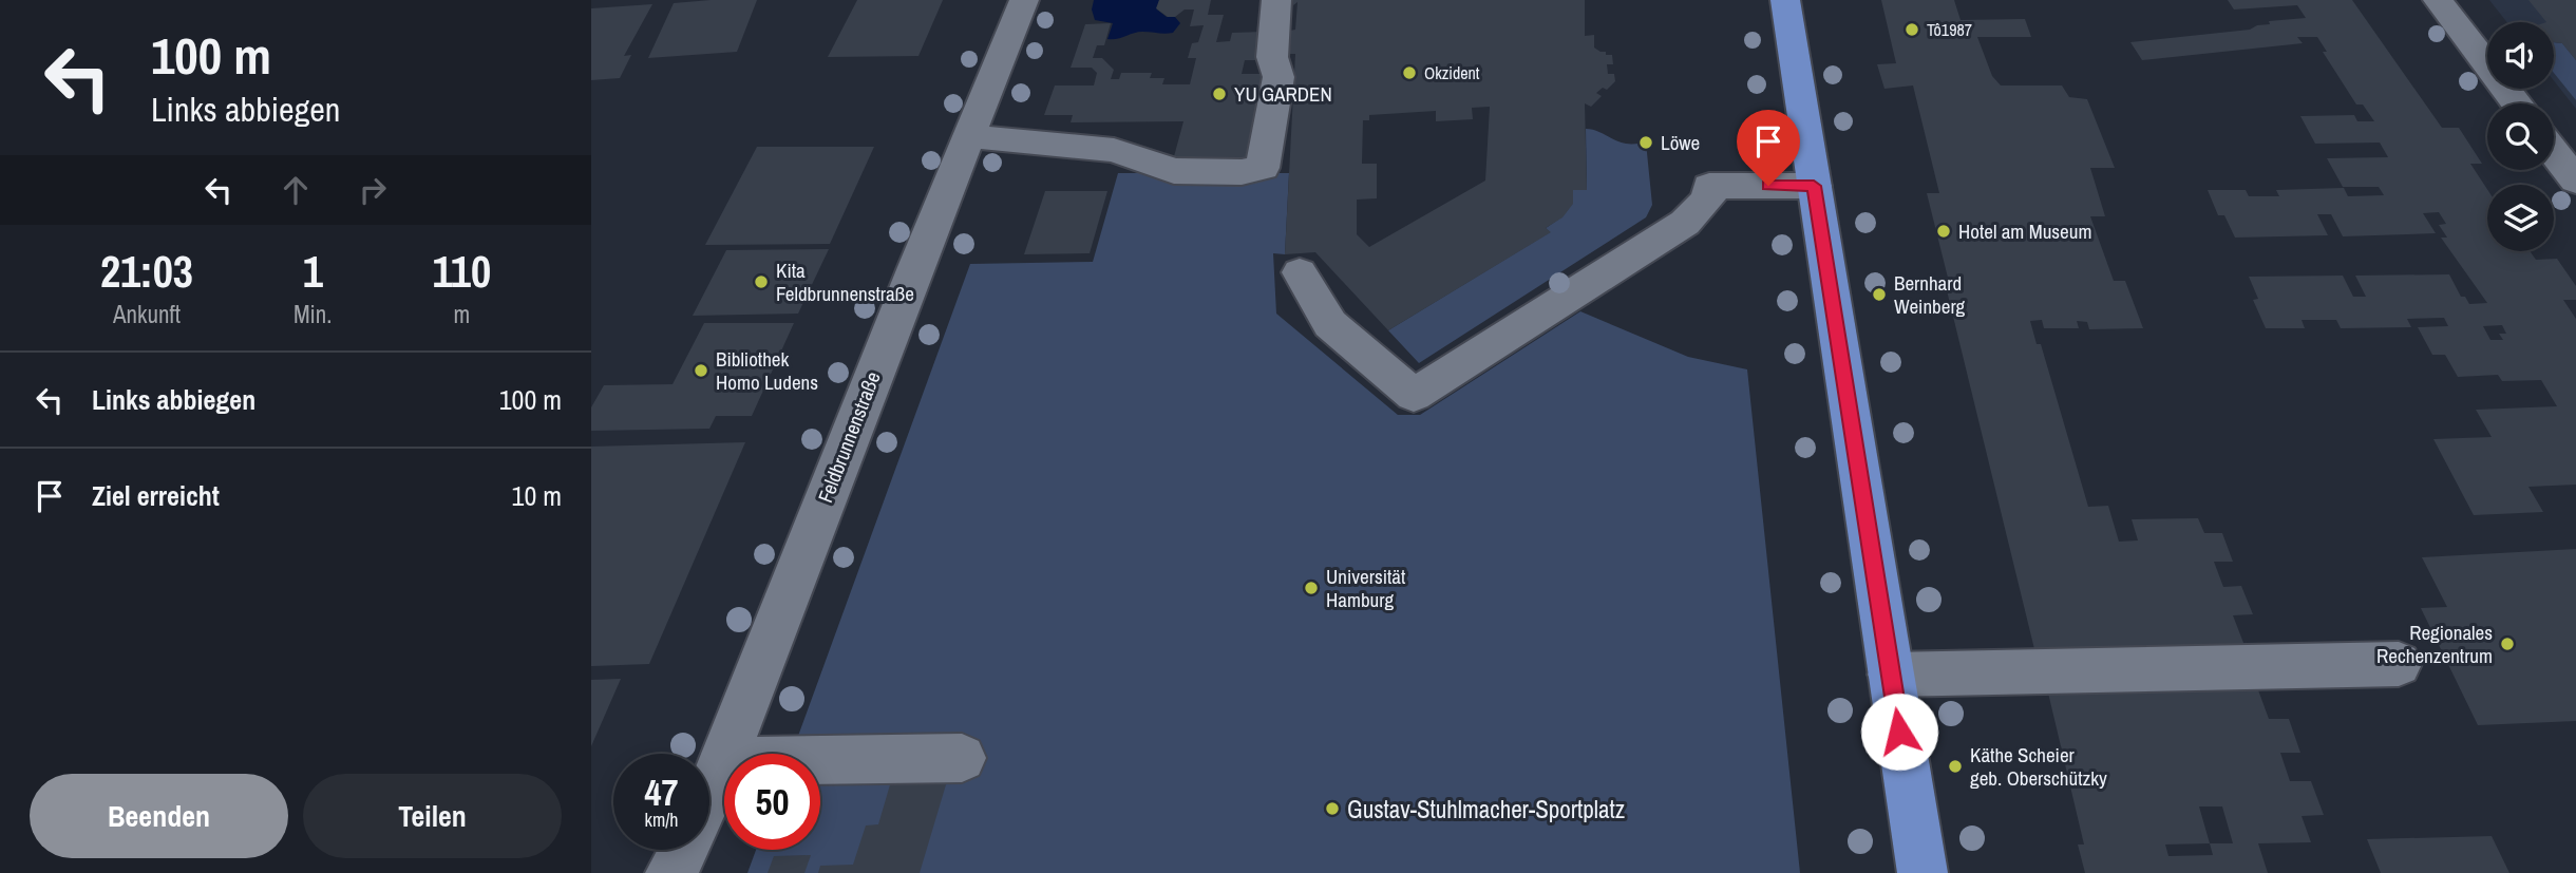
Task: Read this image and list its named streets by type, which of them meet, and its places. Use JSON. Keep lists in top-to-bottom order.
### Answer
{
  "streets": {
    "street": ["Feldbrunnenstraße"]
  },
  "places": [
    "Tô1987",
    "Okzident",
    "YU GARDEN",
    "Löwe",
    "Hotel am Museum",
    "Kita Feldbrunnenstraße",
    "Bernhard Weinberg",
    "Bibliothek Homo Ludens",
    "Universität Hamburg",
    "Regionales Rechenzentrum",
    "Käthe Scheier geb. Oberschützky",
    "Gustav-Stuhlmacher-Sportplatz"
  ],
  "page": {
    "turn": ["100 m", "Links abbiegen"],
    "eta": [
      "21:03",
      "Ankunft",
      "1",
      "Min.",
      "110",
      "m"
    ],
    "list": [
      {
        "name": "Links abbiegen",
        "value": "100 m"
      },
      {
        "name": "Ziel erreicht",
        "value": "10 m"
      }
    ],
    "speed": "47 km/h",
    "limit": "50",
    "buttons": ["Beenden", "Teilen"]
  }
}
